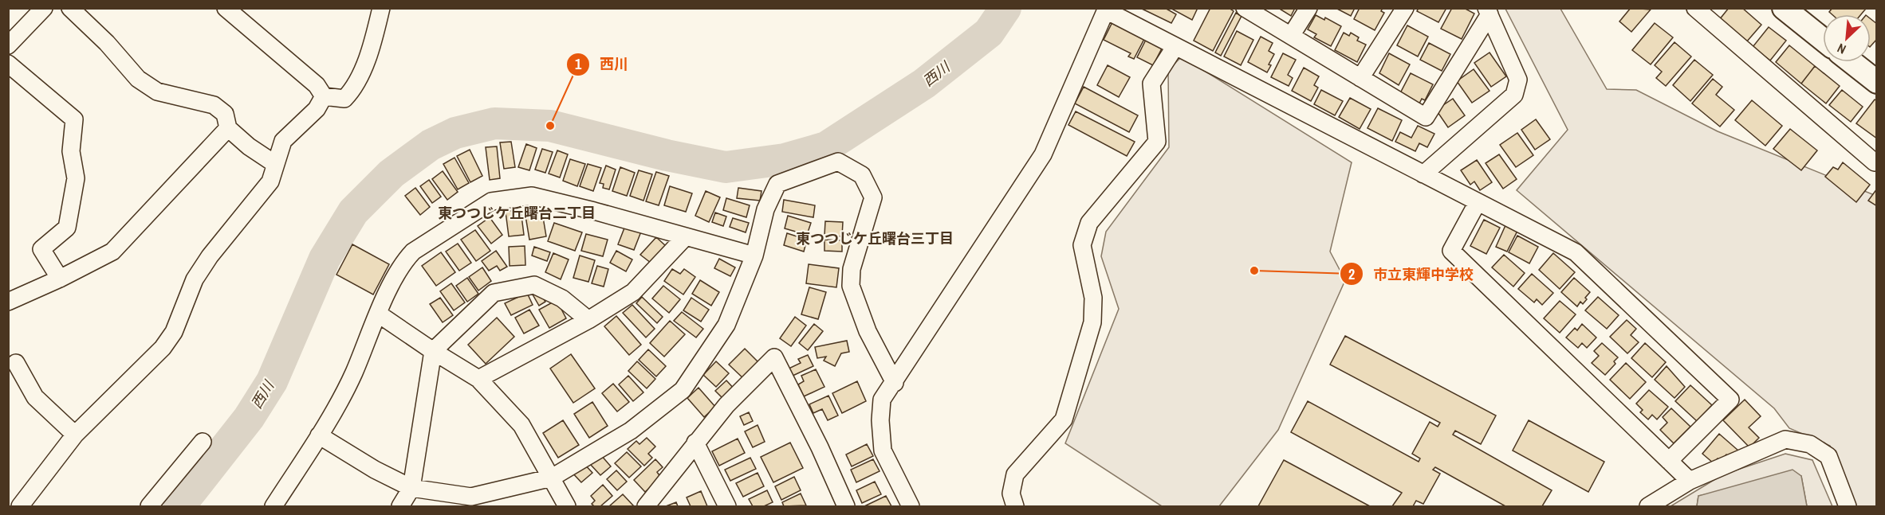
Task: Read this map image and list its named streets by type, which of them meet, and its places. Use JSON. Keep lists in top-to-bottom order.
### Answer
{
  "districts": ["東つつじケ丘曙台二丁目", "東つつじケ丘曙台三丁目"],
  "water": ["西川"],
  "places": ["西川", "市立東輝中学校"],
  "north": "bottom left"
}
